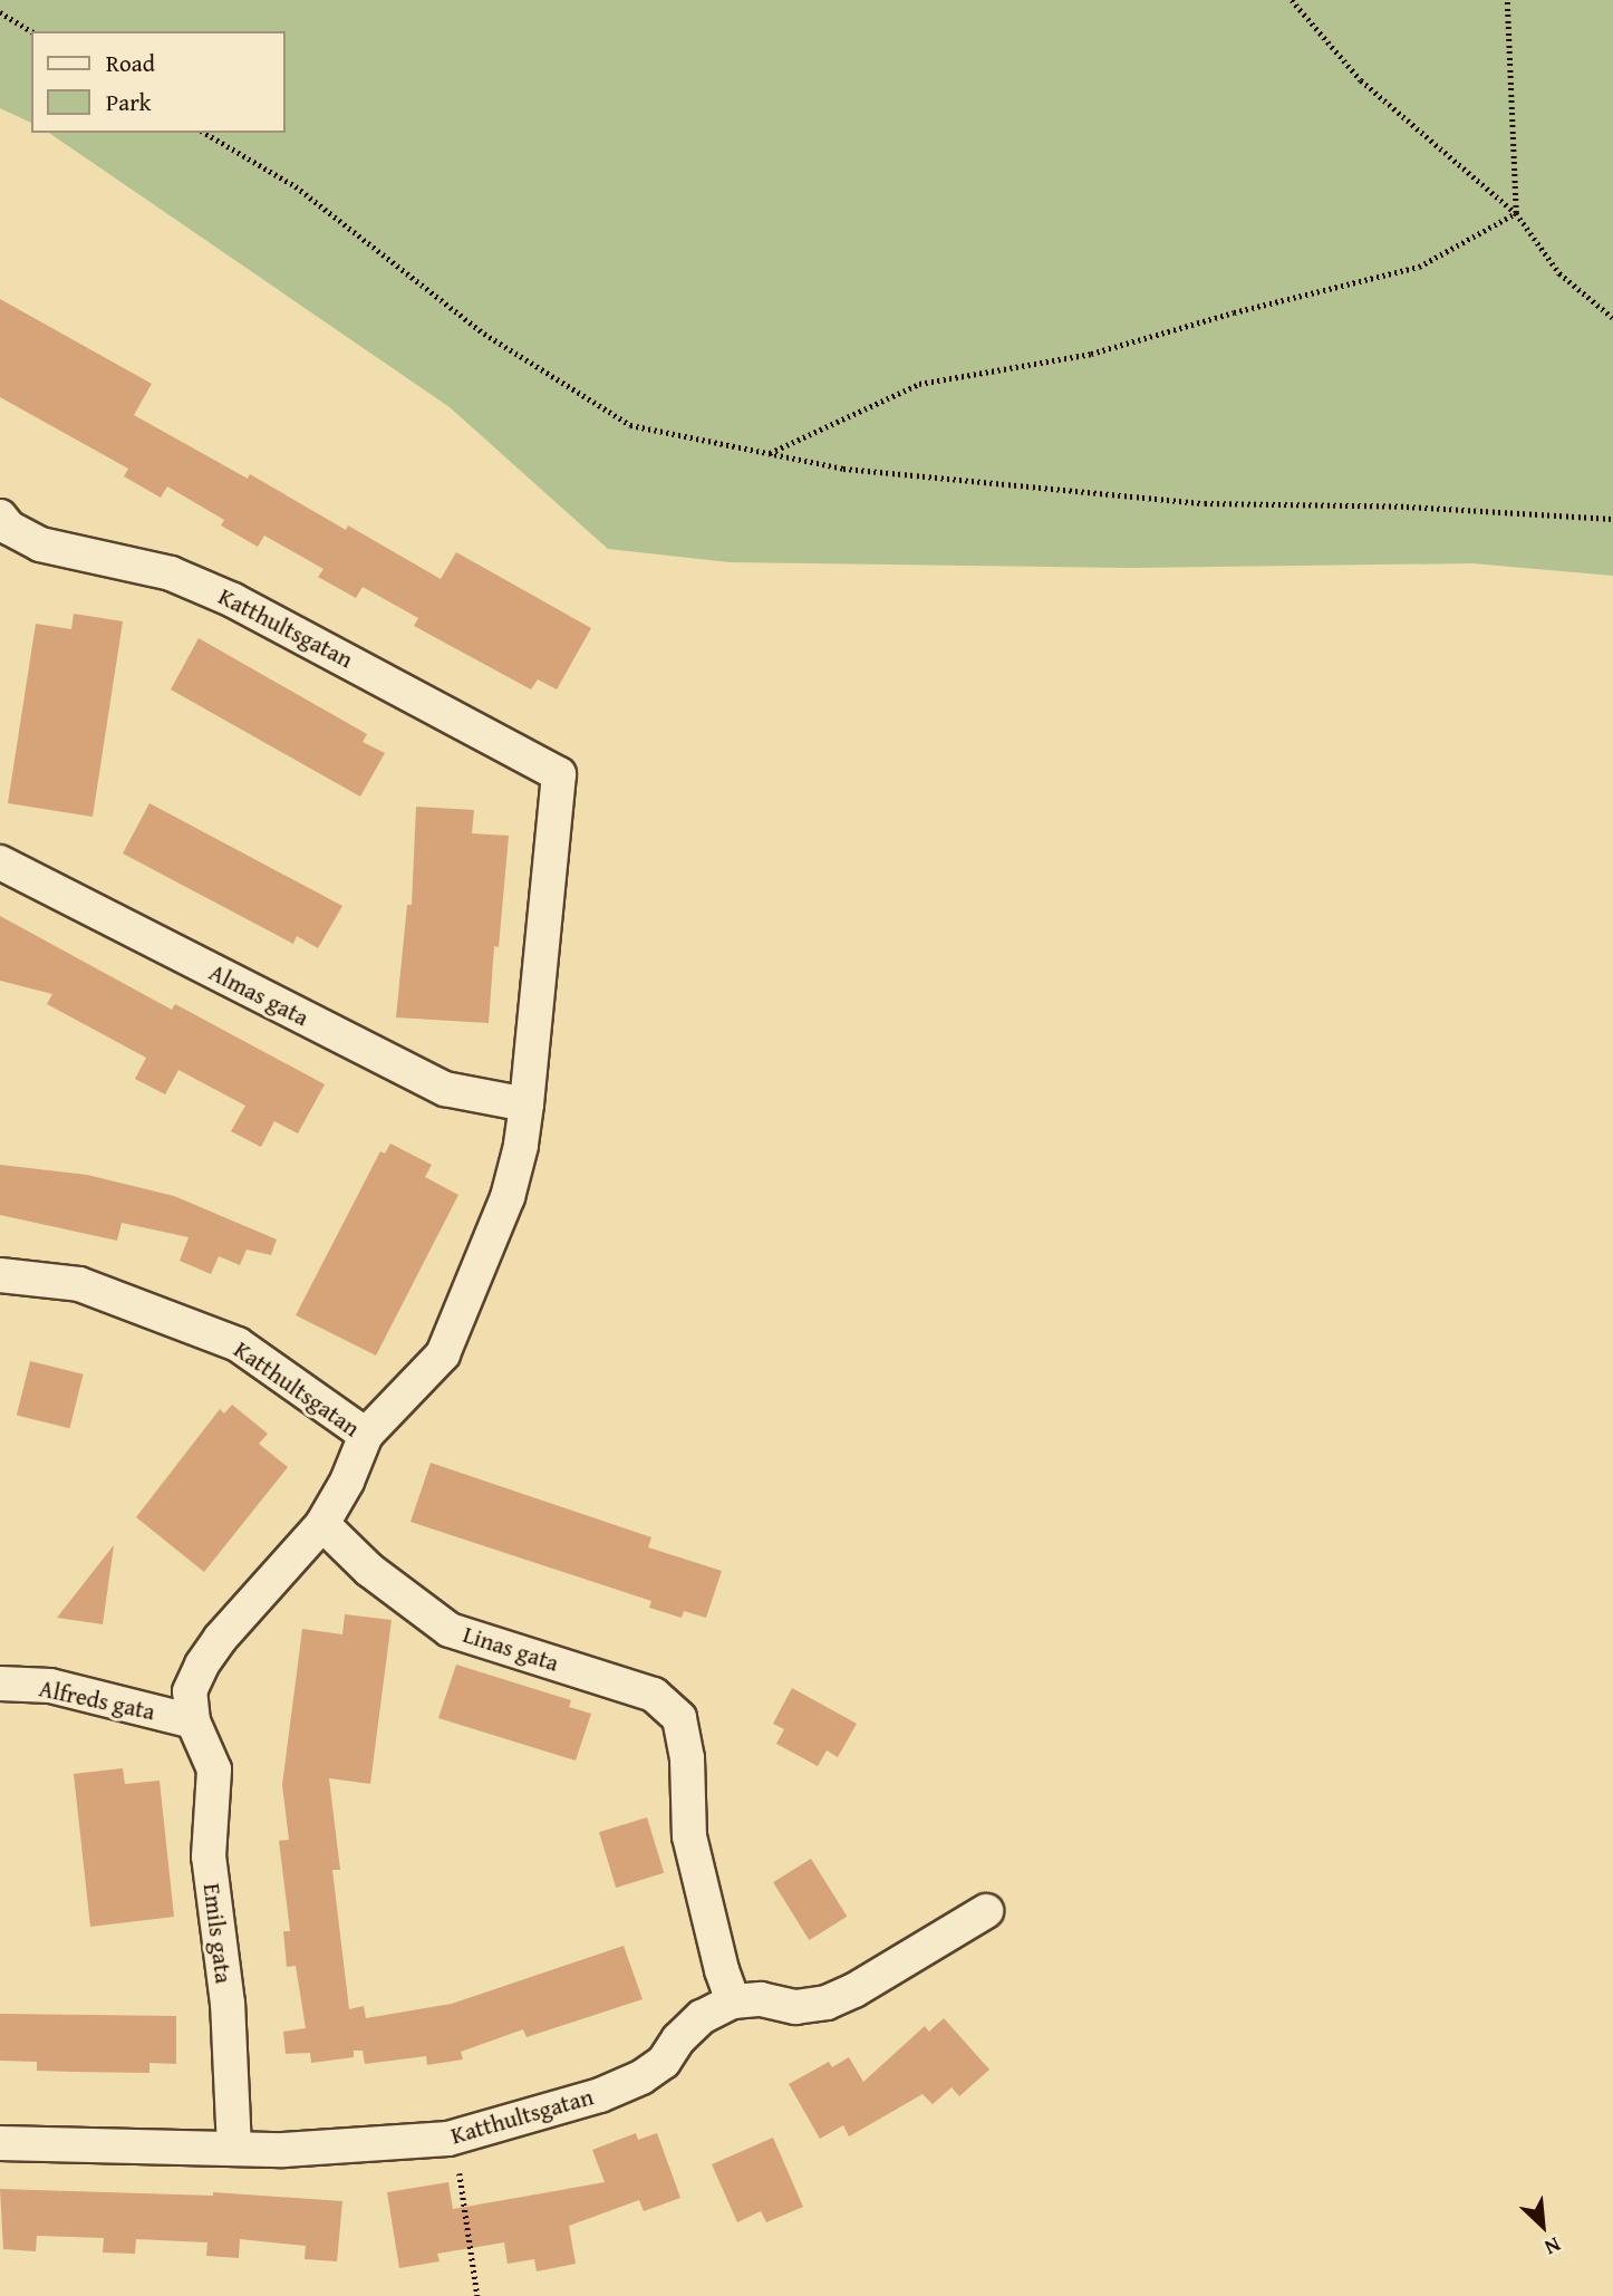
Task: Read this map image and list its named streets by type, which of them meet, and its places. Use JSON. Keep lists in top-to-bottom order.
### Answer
{
  "streets": {
    "street": [
      "Katthultsgatan",
      "Almas gata",
      "Linas gata",
      "Alfreds gata",
      "Emils gata"
    ]
  },
  "crossings": [
    ["Katthultsgatan", "Almas gata"],
    ["Katthultsgatan", "Linas gata"],
    ["Katthultsgatan", "Emils gata"],
    ["Alfreds gata", "Emils gata"]
  ],
  "legend": ["Road", "Park"],
  "north": "bottom right"
}
